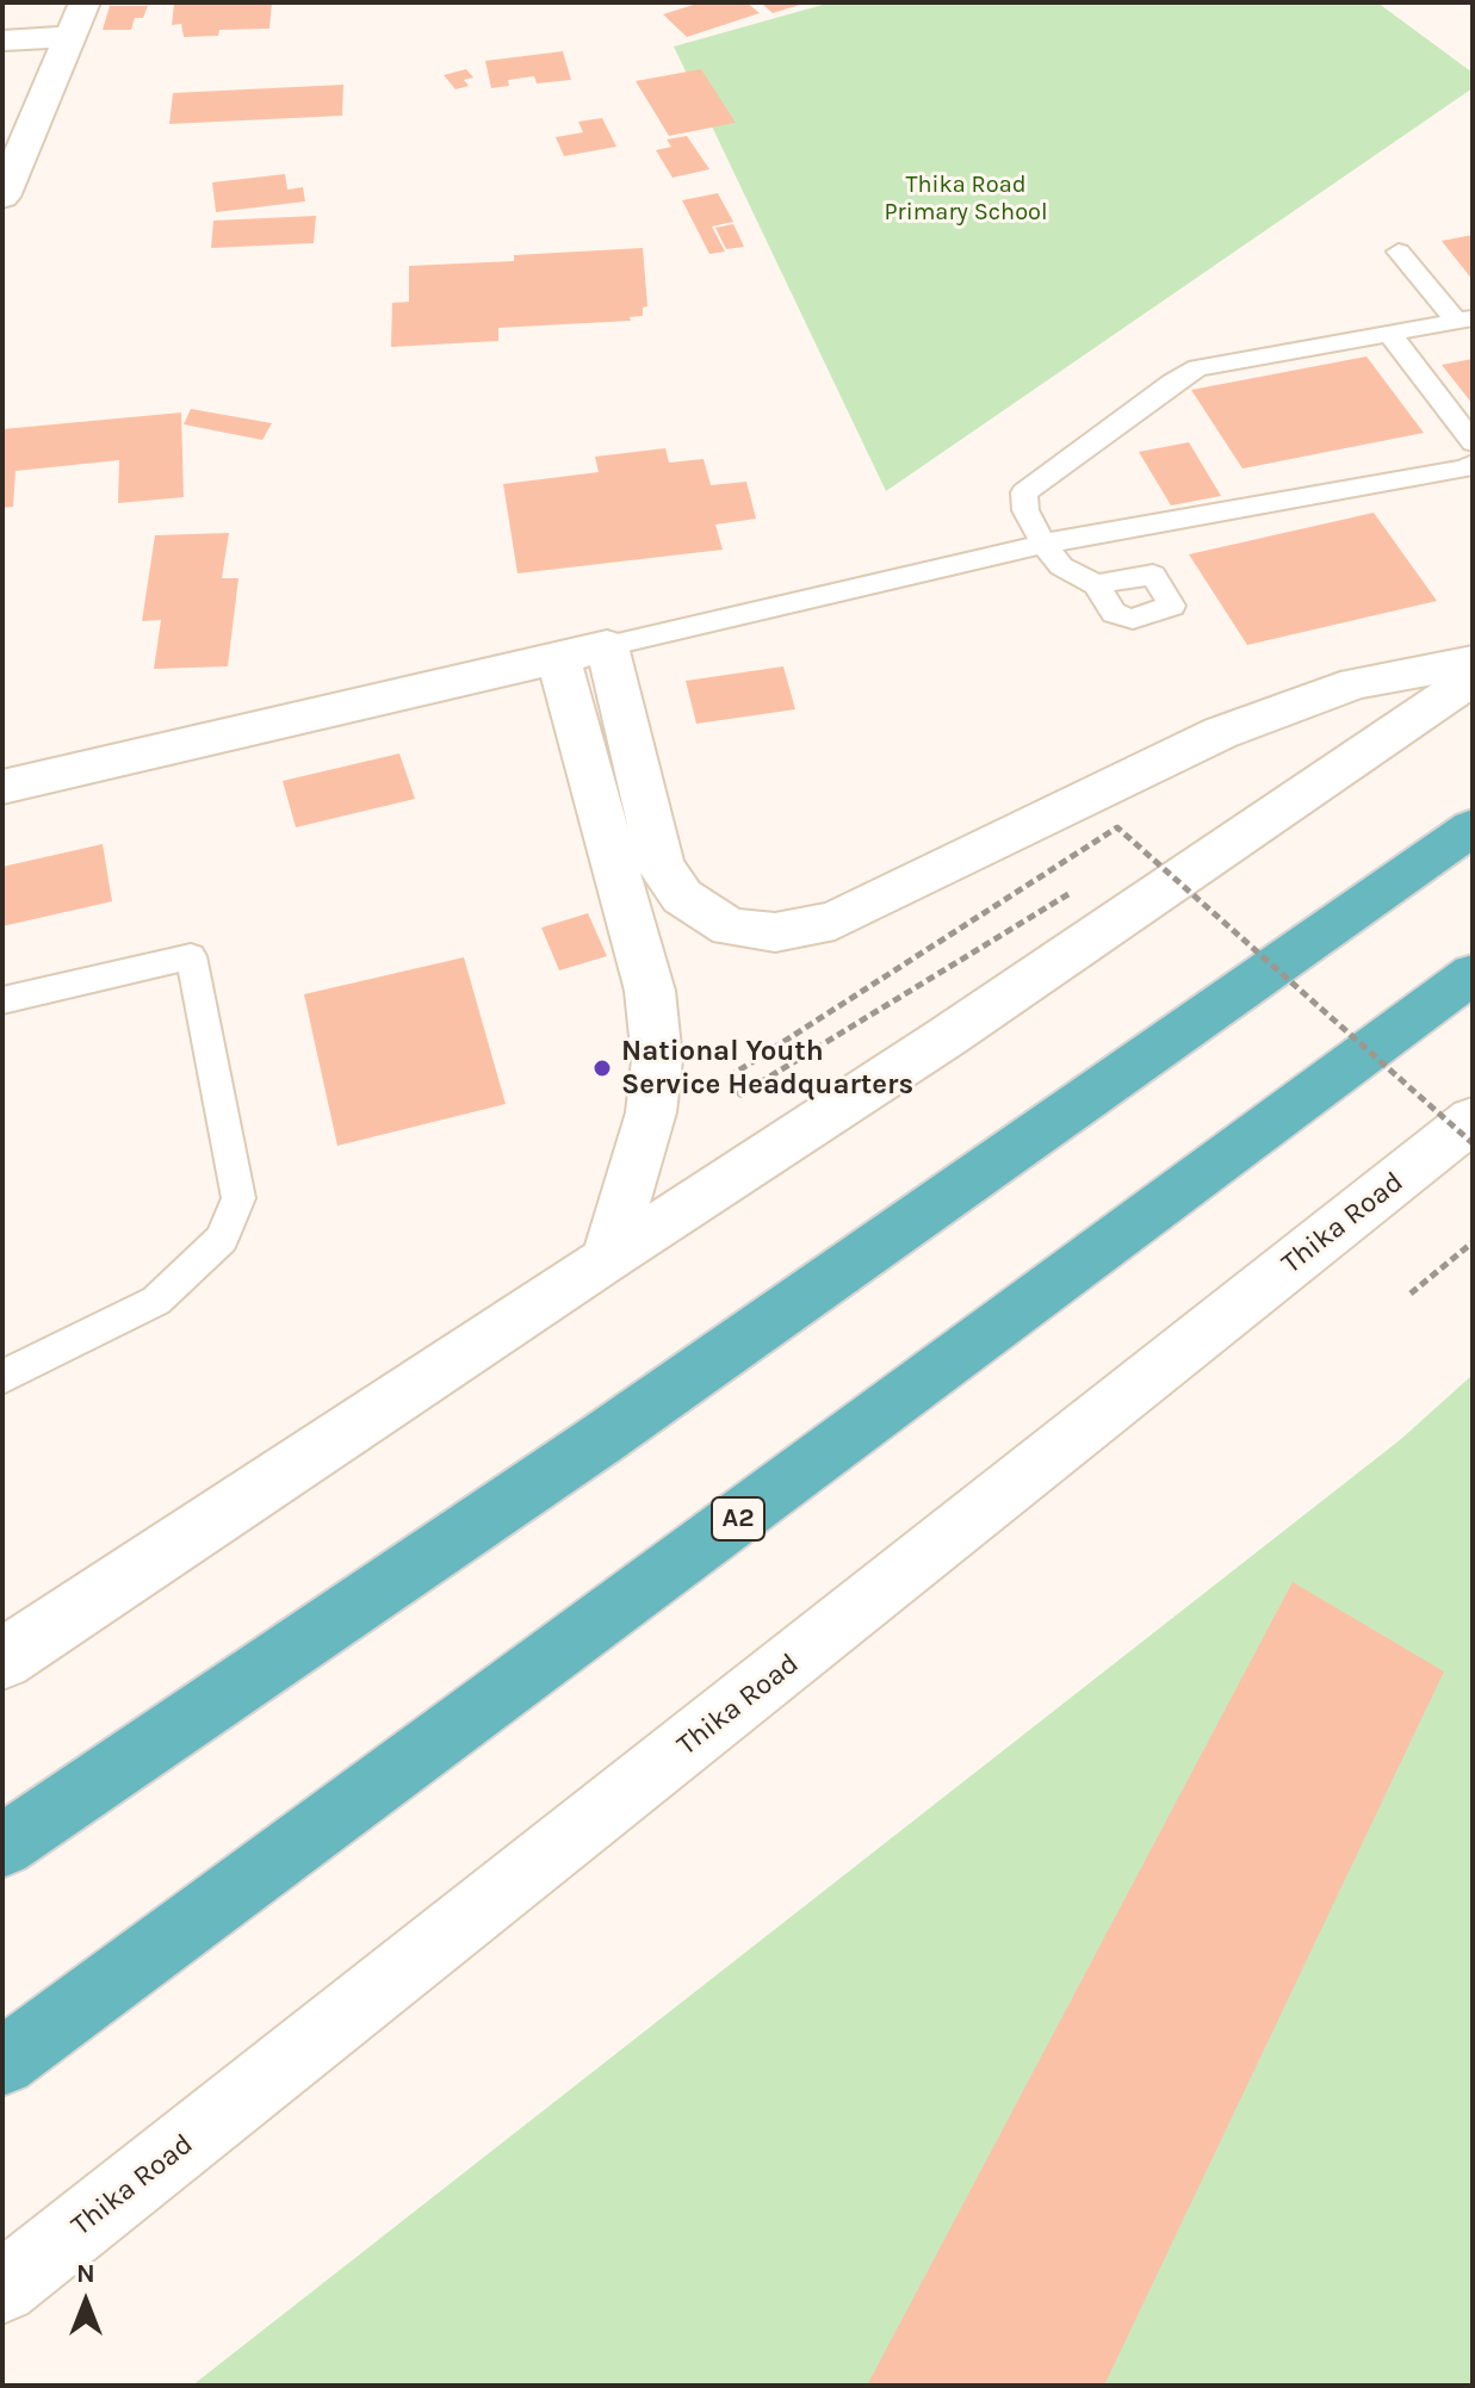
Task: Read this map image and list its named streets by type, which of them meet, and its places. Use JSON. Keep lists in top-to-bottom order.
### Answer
{
  "streets": {
    "highway": ["A2"],
    "street": ["Thika Road"]
  },
  "parks": ["Thika Road Primary School"],
  "places": ["National Youth Service Headquarters"],
  "north": "top"
}
